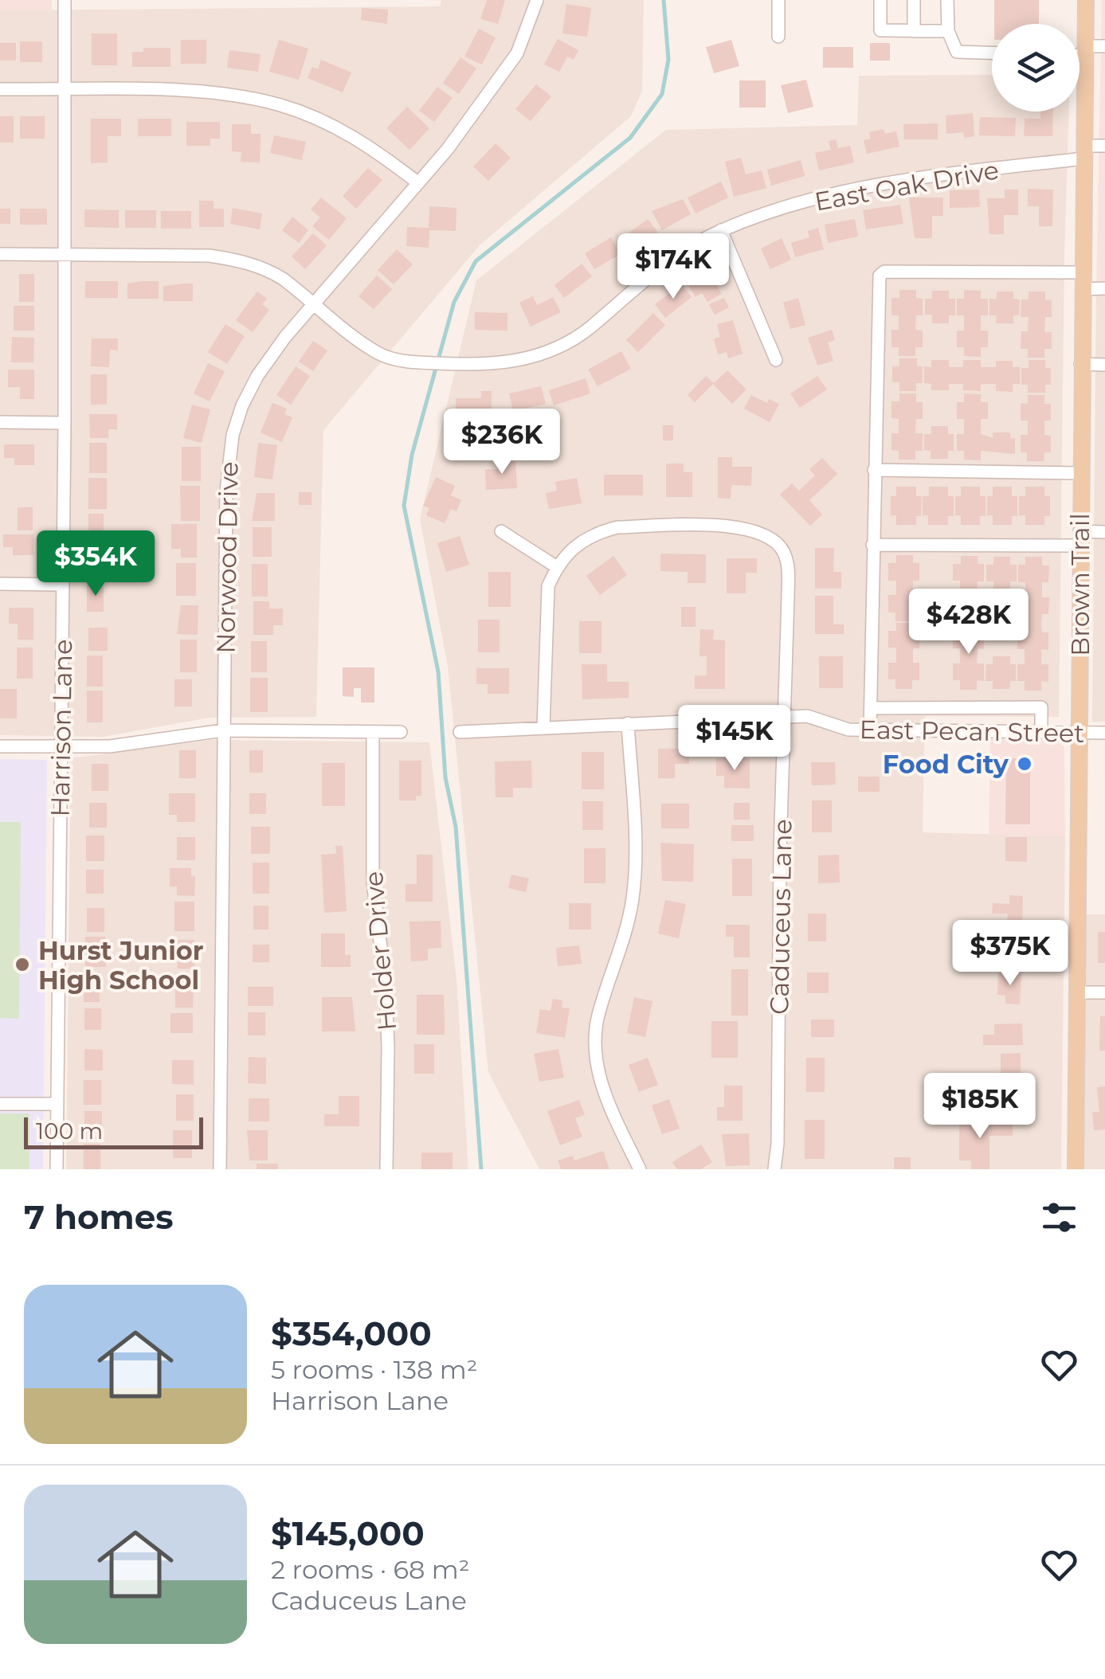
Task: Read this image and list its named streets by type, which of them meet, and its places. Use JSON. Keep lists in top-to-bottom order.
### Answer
{
  "streets": {
    "main road": ["Brown Trail"],
    "street": [
      "East Oak Drive",
      "Norwood Drive",
      "Harrison Lane",
      "East Pecan Street",
      "Caduceus Lane",
      "Holder Drive"
    ]
  },
  "crossings": [
    ["East Oak Drive", "Norwood Drive"],
    ["East Oak Drive", "Brown Trail"],
    ["East Oak Drive", "Harrison Lane"],
    ["Brown Trail", "East Pecan Street"],
    ["East Pecan Street", "Caduceus Lane"]
  ],
  "places": ["Food City", "Hurst Junior High School"],
  "scale_bar": "100 m",
  "page": {
    "price": [
      "$174K",
      "$236K",
      "$354K",
      "$428K",
      "$145K",
      "$375K",
      "$185K"
    ],
    "scale": "100 m",
    "heading": "7 homes",
    "list": [
      {
        "name": "$354,000",
        "note": "5 rooms · 138 m² · Harrison Lane"
      },
      {
        "name": "$145,000",
        "note": "2 rooms · 68 m² · Caduceus Lane"
      }
    ]
  }
}
